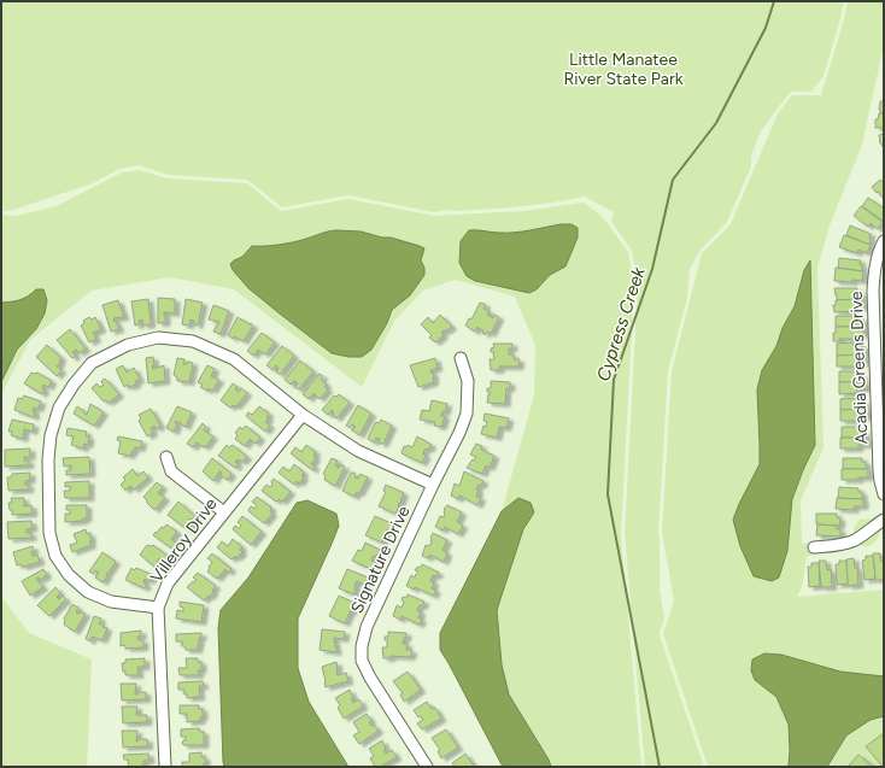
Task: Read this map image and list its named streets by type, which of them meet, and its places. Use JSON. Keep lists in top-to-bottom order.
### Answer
{
  "streets": {
    "street": ["Acadia Greens Drive", "Villeroy Drive", "Signature Drive"]
  },
  "water": ["Cypress Creek"],
  "parks": ["Little Manatee River State Park"]
}
